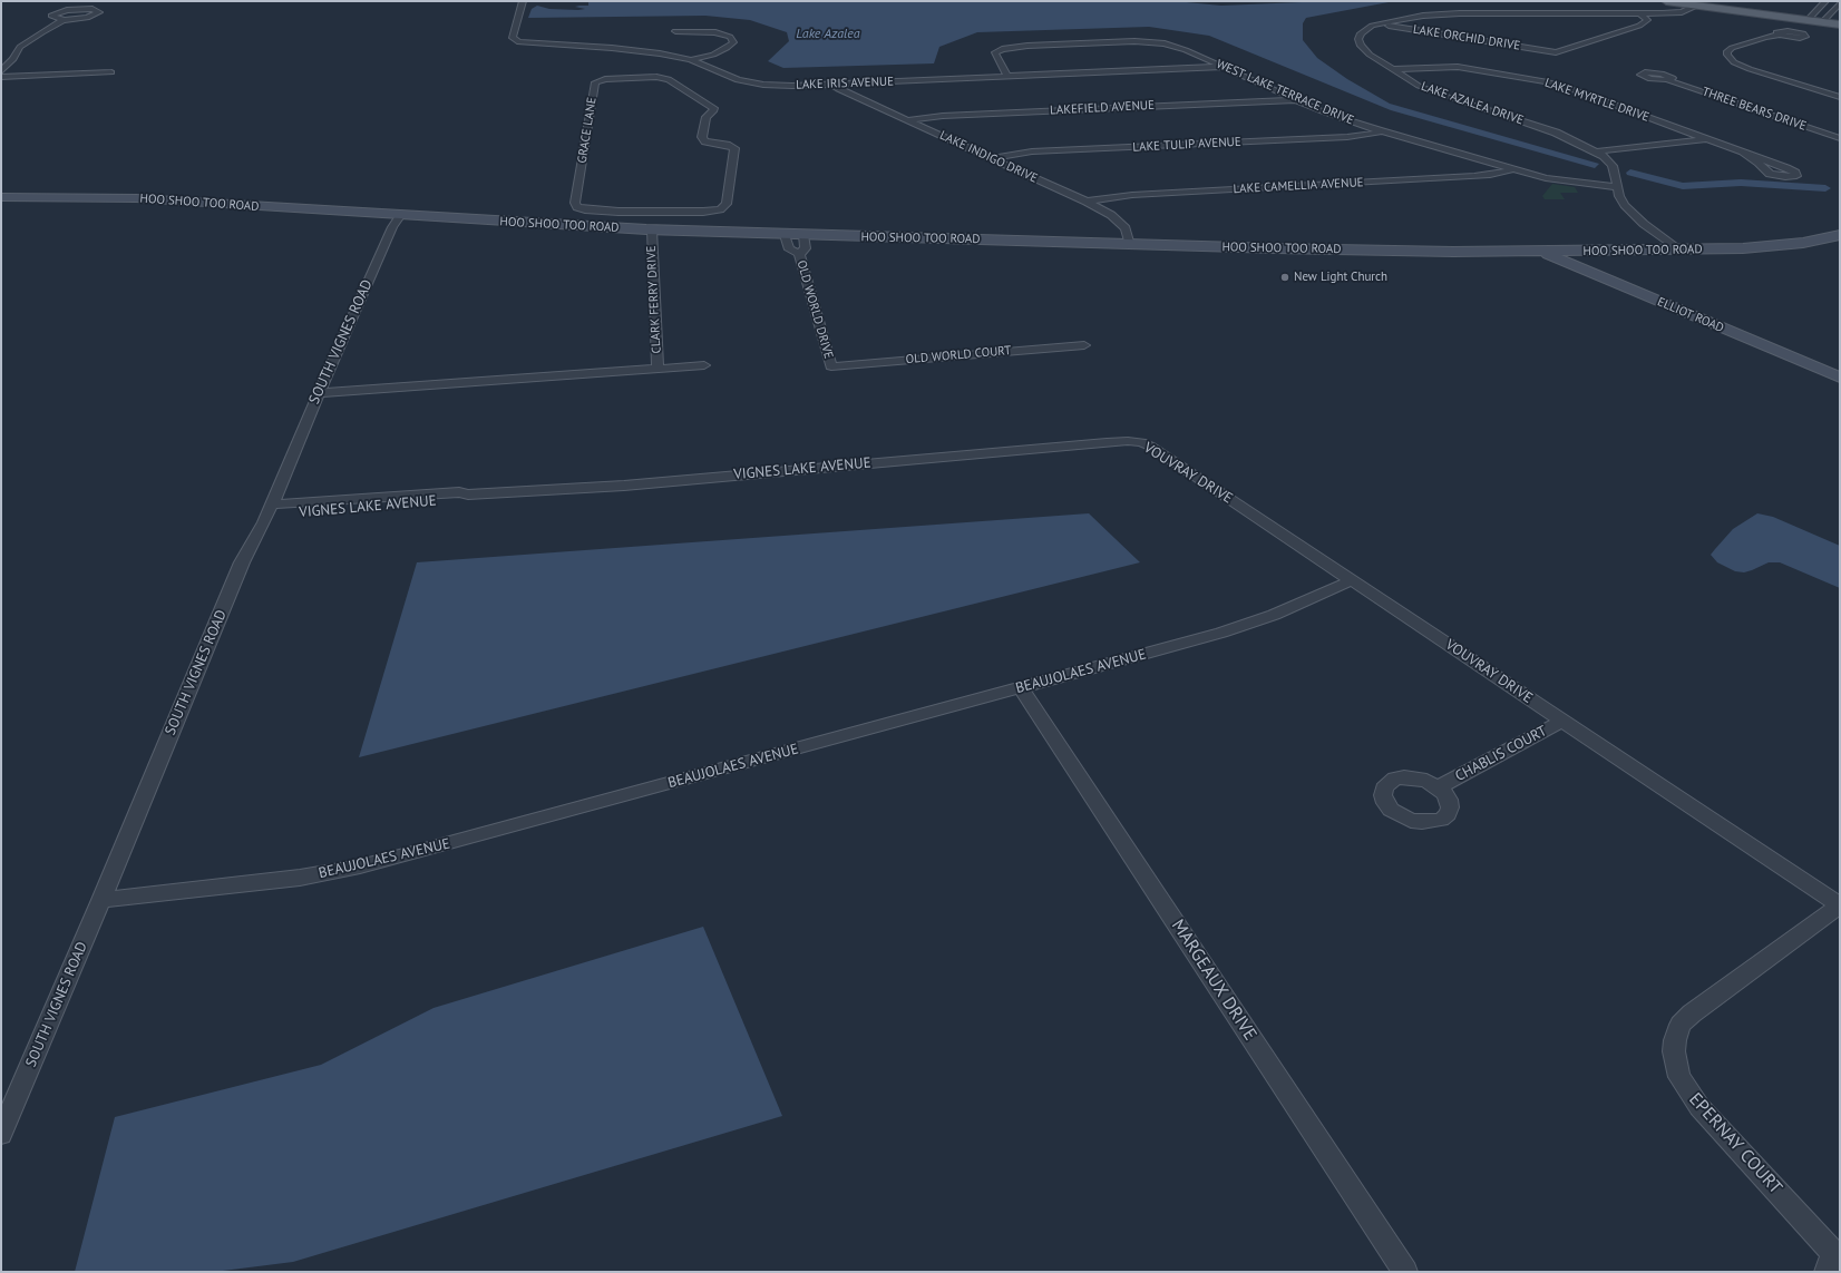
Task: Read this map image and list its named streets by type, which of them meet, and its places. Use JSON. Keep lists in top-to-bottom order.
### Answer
{
  "streets": {
    "street": [
      "LAKE ORCHID DRIVE",
      "LAKE IRIS AVENUE",
      "WEST LAKE TERRACE DRIVE",
      "LAKE MYRTLE DRIVE",
      "LAKE AZALEA DRIVE",
      "LAKEFIELD AVENUE",
      "THREE BEARS DRIVE",
      "GRACE LANE",
      "LAKE TULIP AVENUE",
      "LAKE INDIGO DRIVE",
      "LAKE CAMELLIA AVENUE",
      "HOO SHOO TOO ROAD",
      "CLARK FERRY DRIVE",
      "OLD WORLD DRIVE",
      "ELLIOT ROAD",
      "SOUTH VIGNES ROAD",
      "OLD WORLD COURT",
      "VIGNES LAKE AVENUE",
      "VOUVRAY DRIVE",
      "BEAUJOLAES AVENUE",
      "CHABLIS COURT",
      "MARGEAUX DRIVE",
      "EPERNAY COURT"
    ]
  },
  "crossings": [
    ["LAKE ORCHID DRIVE", "LAKE AZALEA DRIVE"],
    ["LAKE IRIS AVENUE", "WEST LAKE TERRACE DRIVE"],
    ["LAKE IRIS AVENUE", "LAKE INDIGO DRIVE"],
    ["WEST LAKE TERRACE DRIVE", "LAKE AZALEA DRIVE"],
    ["WEST LAKE TERRACE DRIVE", "LAKEFIELD AVENUE"],
    ["WEST LAKE TERRACE DRIVE", "LAKE TULIP AVENUE"],
    ["WEST LAKE TERRACE DRIVE", "LAKE CAMELLIA AVENUE"],
    ["LAKE MYRTLE DRIVE", "LAKE AZALEA DRIVE"],
    ["LAKE AZALEA DRIVE", "HOO SHOO TOO ROAD"],
    ["LAKEFIELD AVENUE", "LAKE INDIGO DRIVE"],
    ["GRACE LANE", "HOO SHOO TOO ROAD"],
    ["LAKE TULIP AVENUE", "LAKE INDIGO DRIVE"],
    ["LAKE INDIGO DRIVE", "LAKE CAMELLIA AVENUE"],
    ["LAKE INDIGO DRIVE", "HOO SHOO TOO ROAD"],
    ["HOO SHOO TOO ROAD", "CLARK FERRY DRIVE"],
    ["HOO SHOO TOO ROAD", "OLD WORLD DRIVE"],
    ["HOO SHOO TOO ROAD", "ELLIOT ROAD"],
    ["HOO SHOO TOO ROAD", "SOUTH VIGNES ROAD"],
    ["OLD WORLD DRIVE", "OLD WORLD COURT"],
    ["SOUTH VIGNES ROAD", "VIGNES LAKE AVENUE"],
    ["SOUTH VIGNES ROAD", "BEAUJOLAES AVENUE"],
    ["VIGNES LAKE AVENUE", "VOUVRAY DRIVE"],
    ["VOUVRAY DRIVE", "BEAUJOLAES AVENUE"],
    ["VOUVRAY DRIVE", "CHABLIS COURT"],
    ["VOUVRAY DRIVE", "EPERNAY COURT"],
    ["BEAUJOLAES AVENUE", "MARGEAUX DRIVE"]
  ],
  "water": ["Lake Azalea"],
  "places": ["New Light Church"]
}
